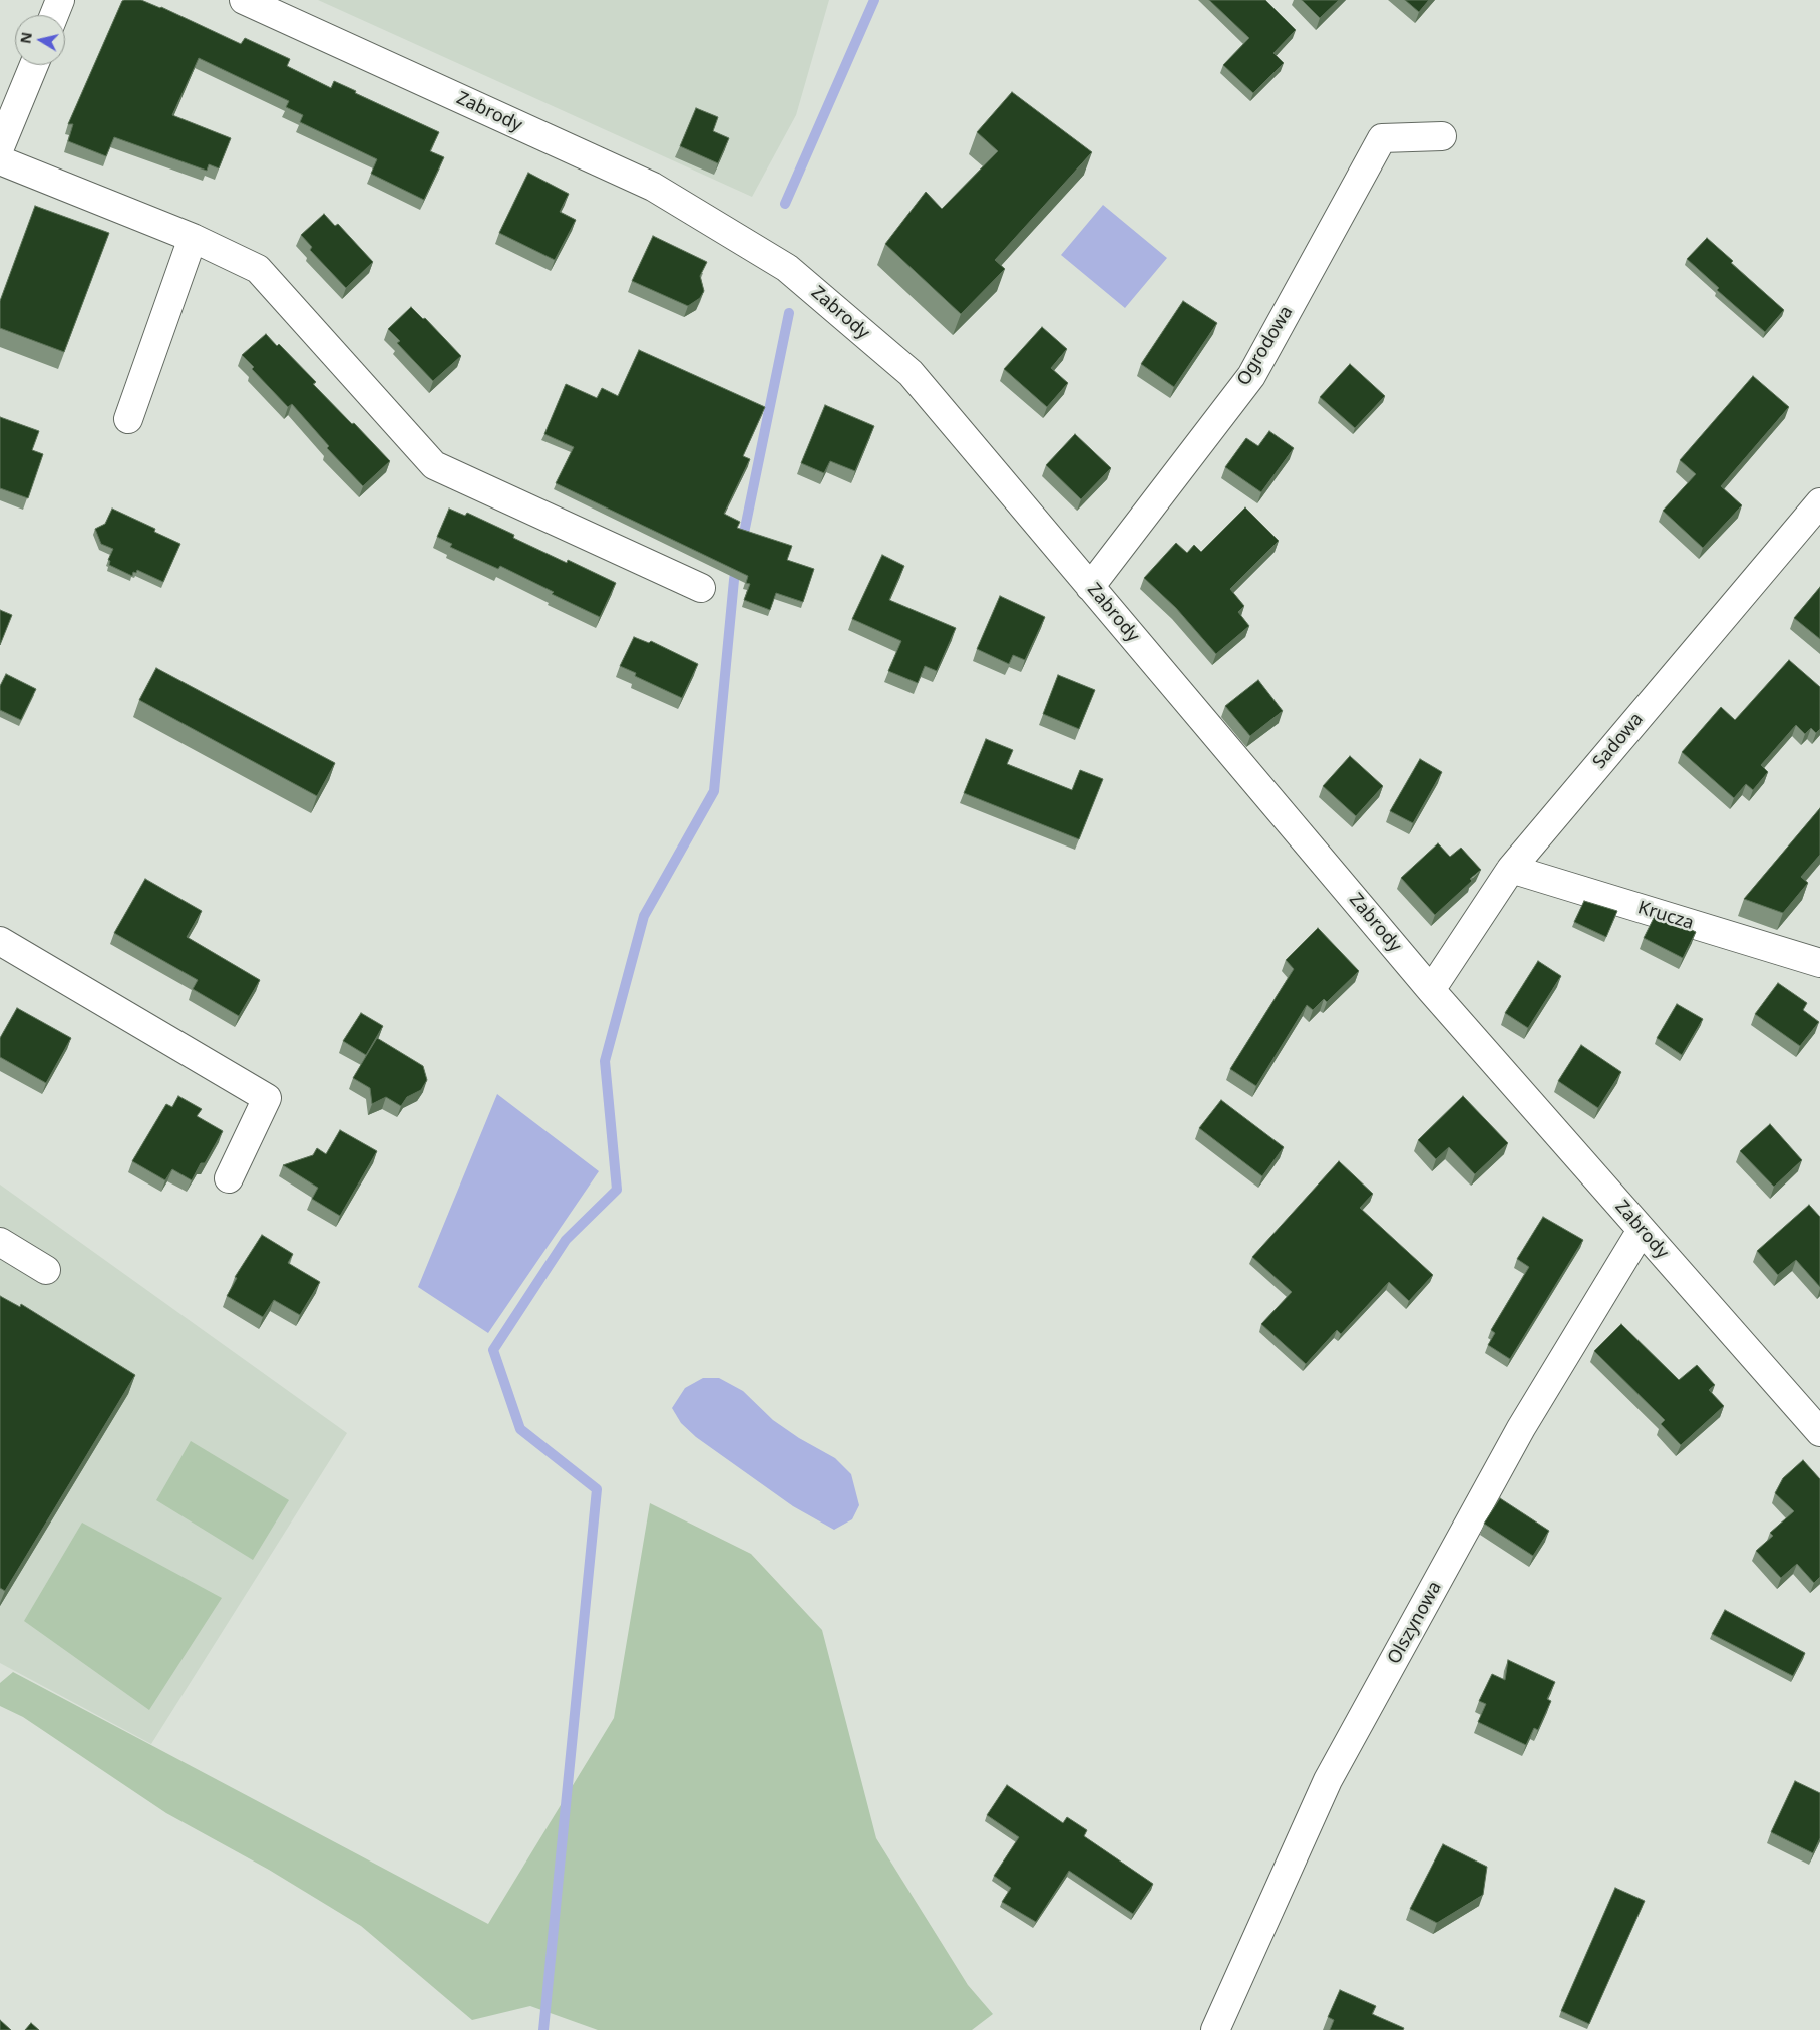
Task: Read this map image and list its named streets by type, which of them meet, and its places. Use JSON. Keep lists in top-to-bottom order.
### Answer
{
  "streets": {
    "street": [
      "Zabrody",
      "Ogrodowa",
      "Sadowa",
      "Krucza",
      "Olszynowa"
    ]
  },
  "crossings": [
    ["Zabrody", "Ogrodowa"],
    ["Zabrody", "Sadowa"],
    ["Zabrody", "Olszynowa"],
    ["Sadowa", "Krucza"]
  ],
  "north": "left"
}
